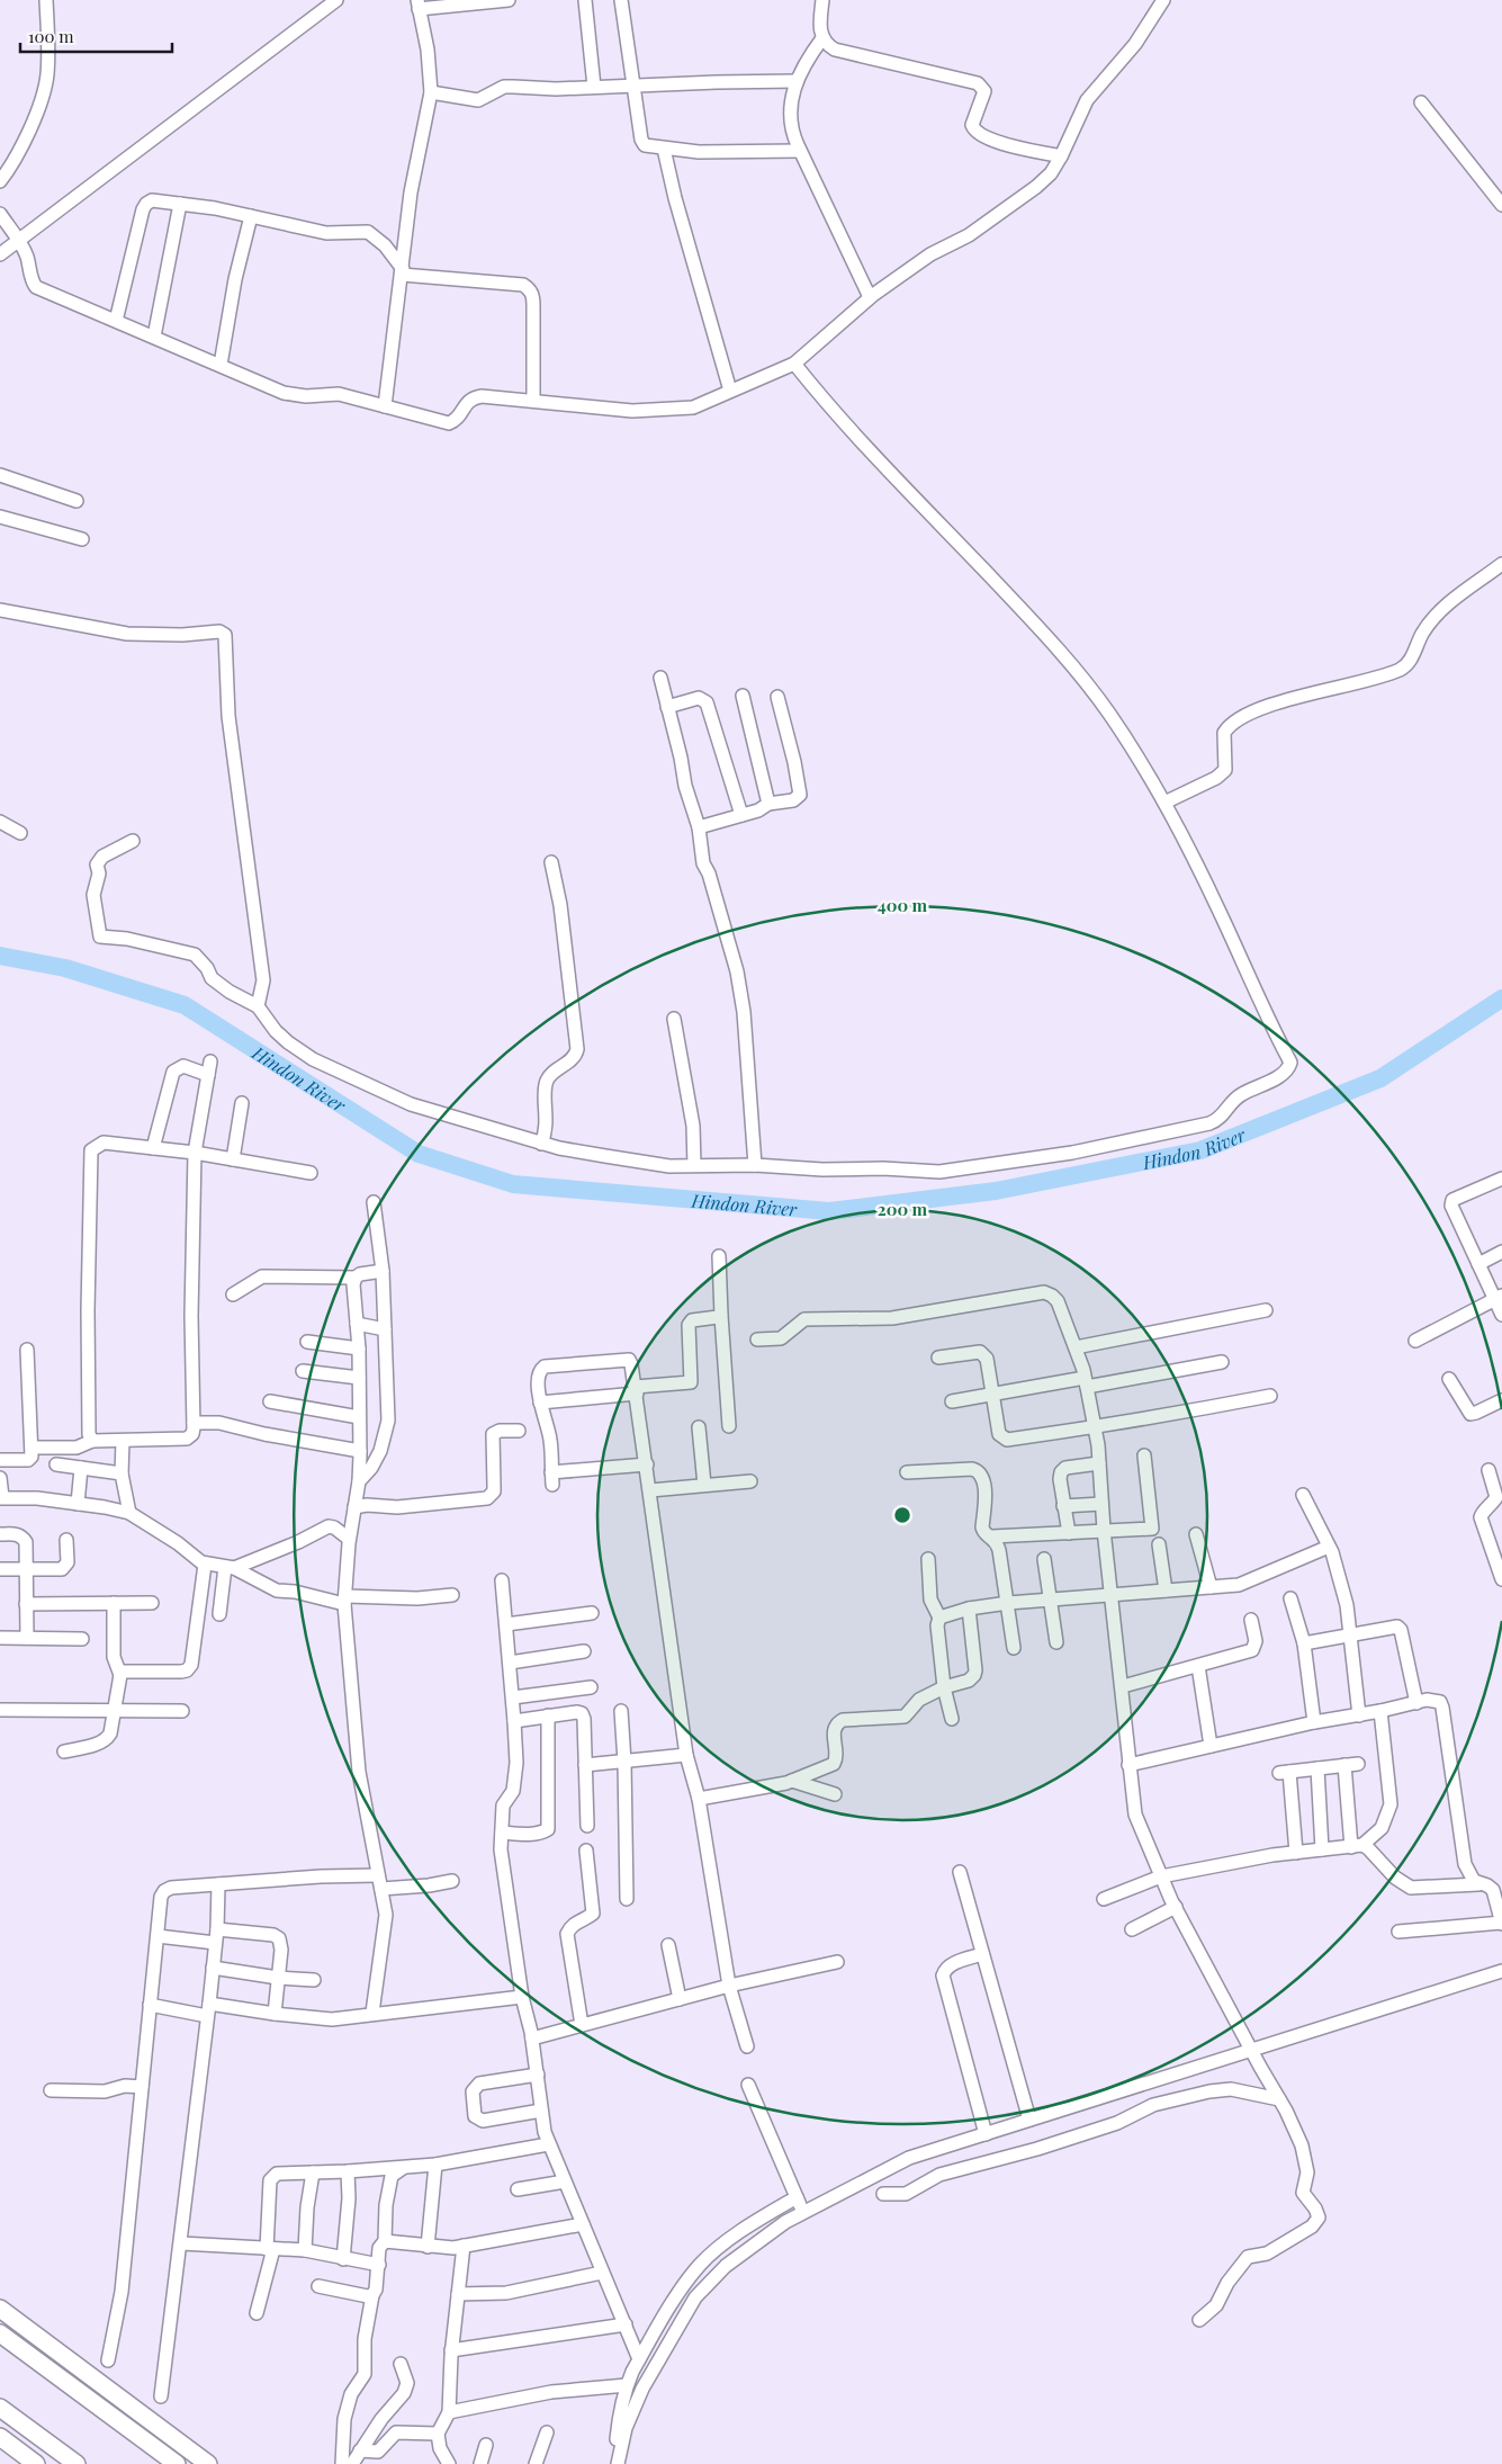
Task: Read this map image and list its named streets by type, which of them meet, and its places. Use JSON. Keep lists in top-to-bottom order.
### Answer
{
  "water": ["Hindon River"],
  "scale_bar": "100 m",
  "rings": ["400 m", "200 m"]
}
